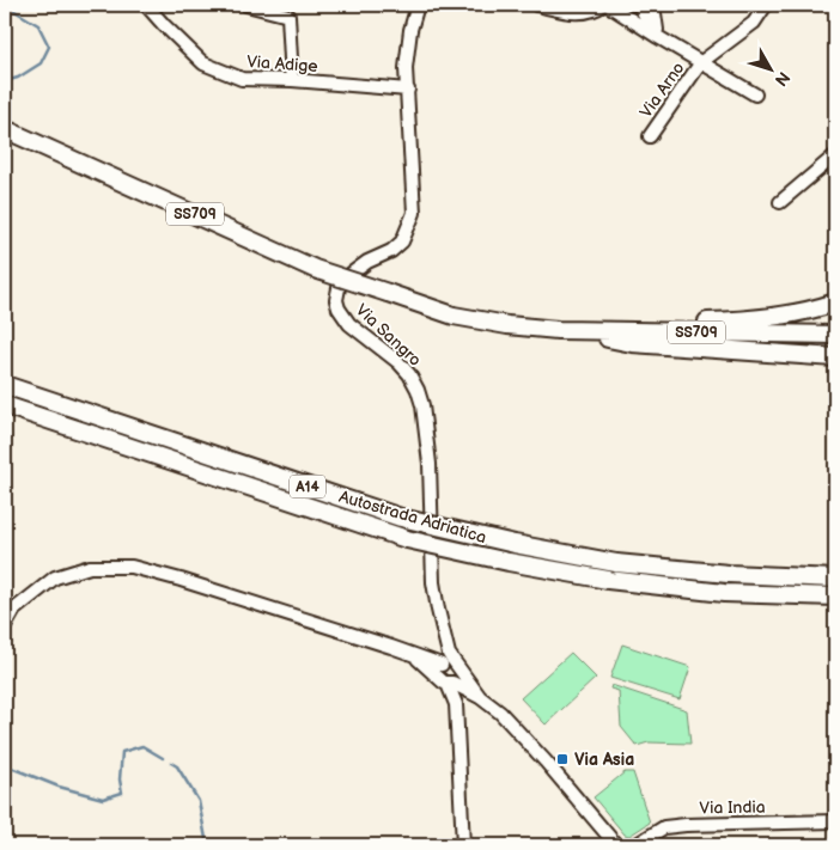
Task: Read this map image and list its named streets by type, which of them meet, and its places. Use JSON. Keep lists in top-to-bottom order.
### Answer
{
  "streets": {
    "highway": ["SS709", "A14", "Autostrada Adriatica"],
    "street": [
      "Via Adige",
      "Via Arno",
      "Via Sangro",
      "Via India"
    ]
  },
  "crossings": [
    ["Via Adige", "Via Sangro"]
  ],
  "places": {
    "transit": ["Via Asia"]
  },
  "north": "bottom right"
}
